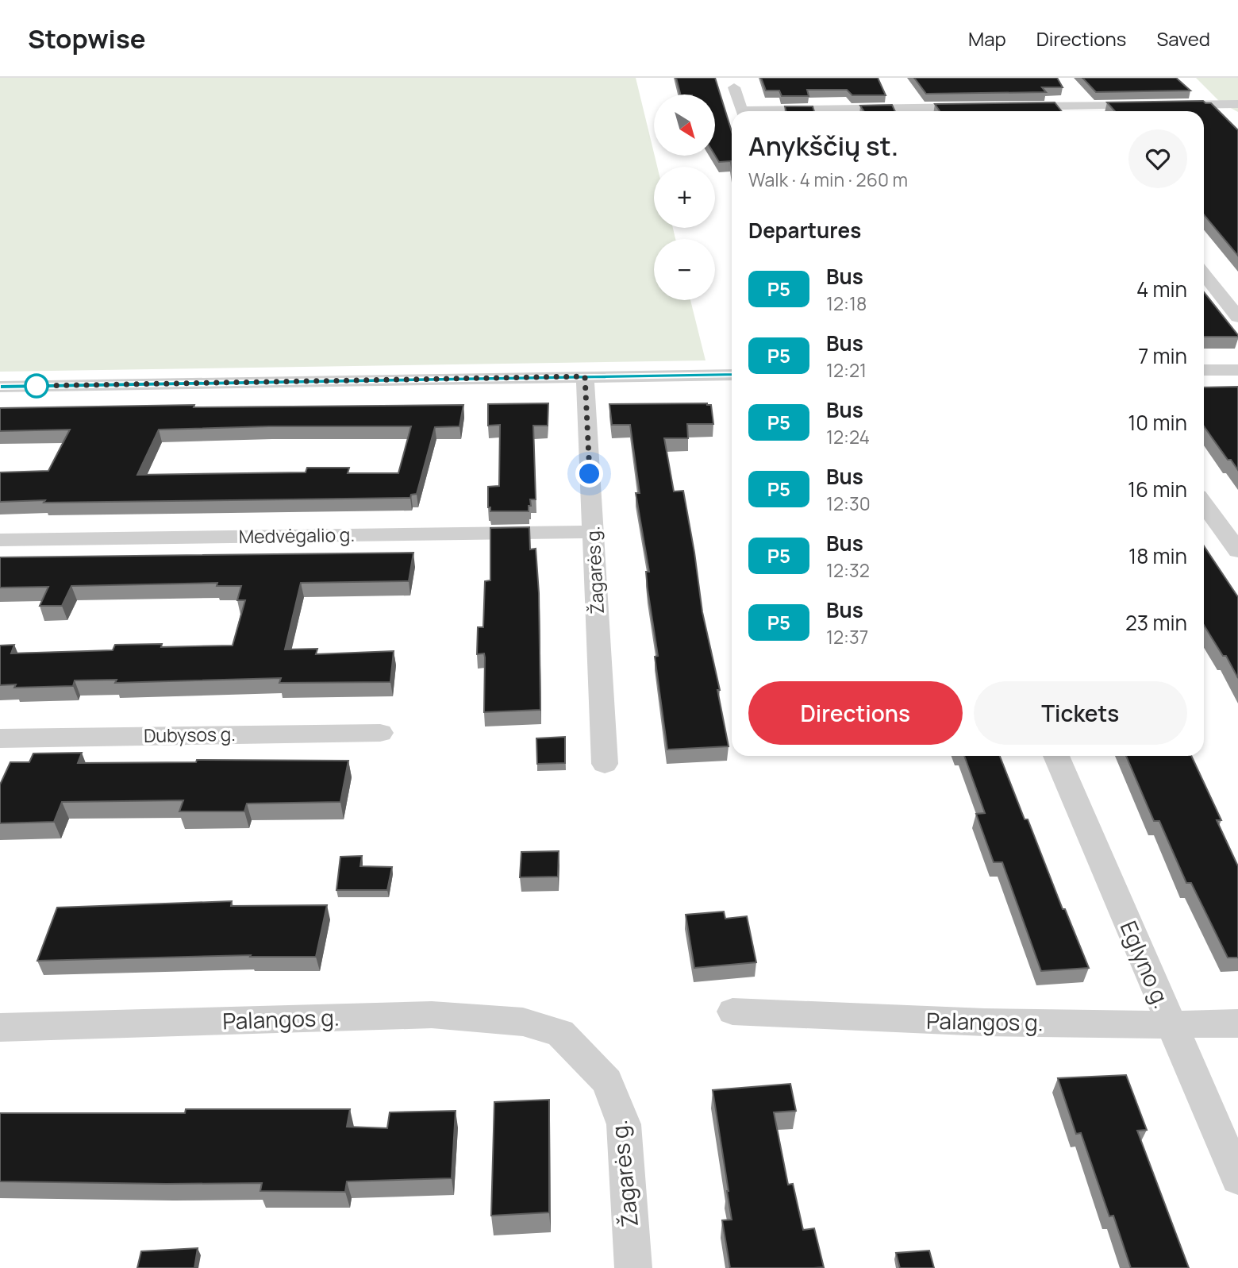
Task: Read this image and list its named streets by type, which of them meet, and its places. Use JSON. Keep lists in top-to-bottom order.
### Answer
{
  "streets": {
    "street": [
      "Medvėgalio g.",
      "Žagarės g.",
      "Dubysos g.",
      "Eglyno g.",
      "Palangos g."
    ]
  },
  "crossings": [
    ["Medvėgalio g.", "Žagarės g."],
    ["Žagarės g.", "Palangos g."],
    ["Eglyno g.", "Palangos g."]
  ],
  "lines": ["bus line P5"],
  "north": "bottom right",
  "page": {
    "header": "Stopwise",
    "nav": ["Map", "Directions", "Saved"],
    "map_buttons": ["+", "−"],
    "heading": [
      ["Anykščių st.", "Walk · 4 min · 260 m"],
      "Departures"
    ],
    "list": [
      {
        "mark": "P5",
        "name": "Bus",
        "note": "12:18",
        "value": "4 min"
      },
      {
        "mark": "P5",
        "name": "Bus",
        "note": "12:21",
        "value": "7 min"
      },
      {
        "mark": "P5",
        "name": "Bus",
        "note": "12:24",
        "value": "10 min"
      },
      {
        "mark": "P5",
        "name": "Bus",
        "note": "12:30",
        "value": "16 min"
      },
      {
        "mark": "P5",
        "name": "Bus",
        "note": "12:32",
        "value": "18 min"
      },
      {
        "mark": "P5",
        "name": "Bus",
        "note": "12:37",
        "value": "23 min"
      }
    ],
    "buttons": ["Directions", "Tickets"]
  }
}
